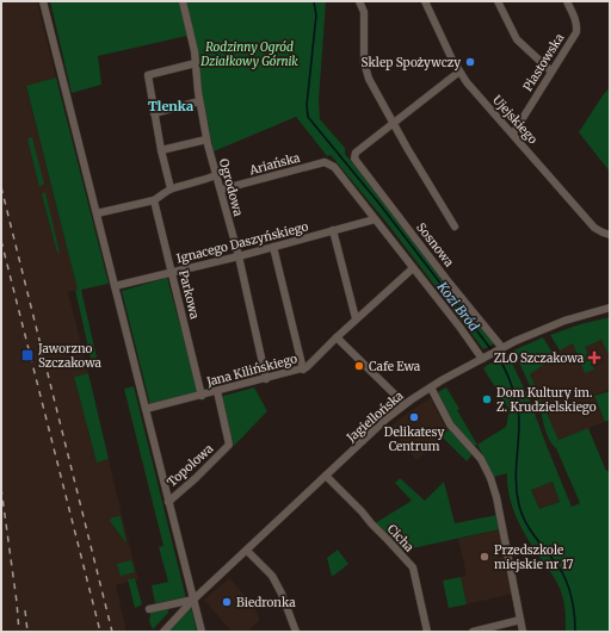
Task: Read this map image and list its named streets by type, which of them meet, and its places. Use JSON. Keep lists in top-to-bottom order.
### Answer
{
  "streets": {
    "street": [
      "Piastowska",
      "Ujejskiego",
      "Ariańska",
      "Ogrodowa",
      "Ignacego Daszyńskiego",
      "Sosnowa",
      "Parkowa",
      "Jana Kilińskiego",
      "Jagiellońska",
      "Topolowa",
      "Cicha"
    ]
  },
  "crossings": [
    ["Piastowska", "Ujejskiego"],
    ["Ariańska", "Ogrodowa"],
    ["Ariańska", "Ignacego Daszyńskiego"],
    ["Ogrodowa", "Ignacego Daszyńskiego"],
    ["Ogrodowa", "Jana Kilińskiego"],
    ["Ignacego Daszyńskiego", "Parkowa"],
    ["Sosnowa", "Jagiellońska"],
    ["Parkowa", "Jana Kilińskiego"],
    ["Jana Kilińskiego", "Topolowa"],
    ["Jagiellońska", "Cicha"]
  ],
  "districts": ["Tlenka"],
  "water": ["Kozi Bród"],
  "parks": ["Rodzinny Ogród Działkowy Górnik"],
  "places": {
    "other": [
      "Sklep Spożywczy",
      "Cafe Ewa",
      "Dom Kultury im. Z. Krudzielskiego",
      "Delikatesy Centrum",
      "Przedszkole miejskie nr 17",
      "Biedronka"
    ],
    "transit": ["Jaworzno Szczakowa"],
    "health": ["ZLO Szczakowa"]
  }
}
